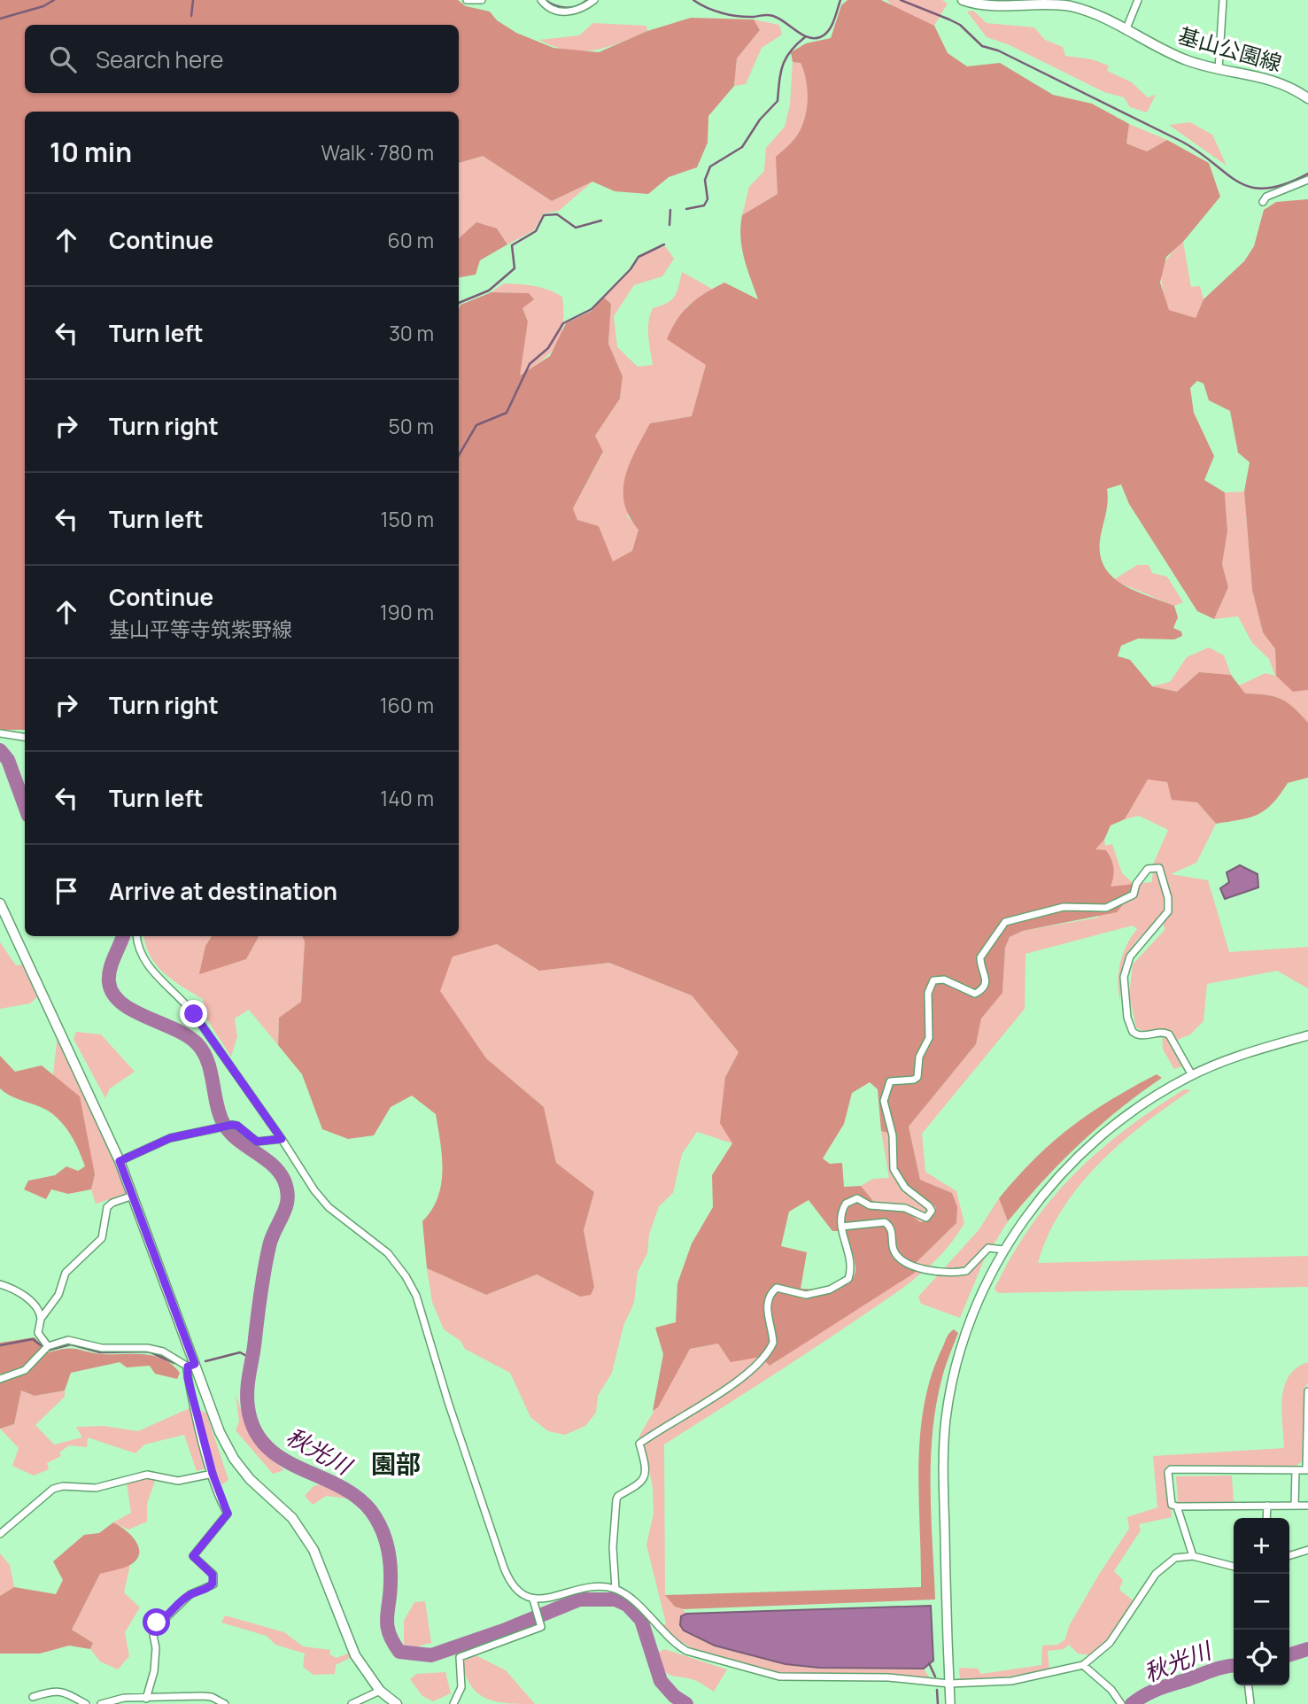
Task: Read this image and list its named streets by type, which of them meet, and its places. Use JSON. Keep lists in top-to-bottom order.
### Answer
{
  "streets": {
    "main road": ["基山公園線"]
  },
  "districts": ["園部"],
  "water": ["秋光川"],
  "page": {
    "search": "Search here",
    "heading": ["10 min", "Walk · 780 m"],
    "list": [
      ["Continue", "60 m"],
      ["Turn left", "30 m"],
      ["Turn right", "50 m"],
      ["Turn left", "150 m"],
      ["Continue", "基山平等寺筑紫野線", "190 m"],
      ["Turn right", "160 m"],
      ["Turn left", "140 m"],
      "Arrive at destination"
    ],
    "map_buttons": ["+", "−"]
  }
}
